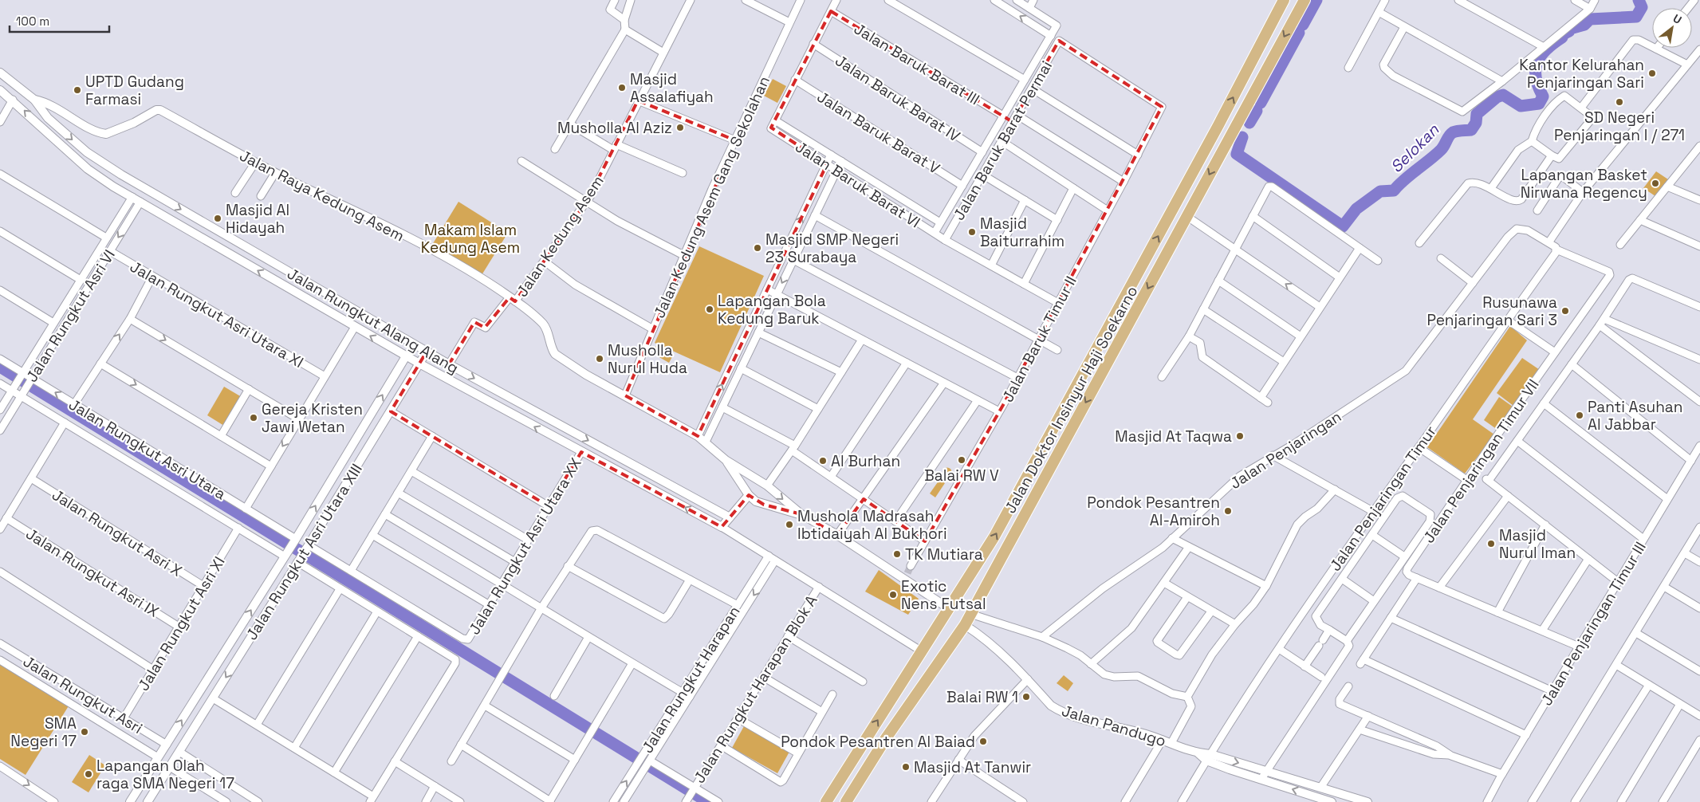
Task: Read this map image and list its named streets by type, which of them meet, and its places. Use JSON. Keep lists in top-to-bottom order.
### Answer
{
  "streets": {
    "main road": ["Jalan Doktor Insinyur Haji Soekarno"],
    "street": [
      "Jalan Baruk Barat III",
      "Jalan Baruk Barat IV",
      "Jalan Baruk Barat V",
      "Jalan Baruk Barat Permai",
      "Jalan Baruk Barat VI",
      "Jalan Raya Kedung Asem",
      "Jalan Kedung Asem Gang Sekolahan",
      "Jalan Kedung Asem",
      "Jalan Rungkut Asri Utara XI",
      "Jalan Rungkut Asri VI",
      "Jalan Rungkut Alang Alang",
      "Jalan Baruk Timur II",
      "Jalan Rungkut Asri Utara",
      "Jalan Penjaringan",
      "Jalan Penjaringan Timur VII",
      "Jalan Penjaringan Timur",
      "Jalan Rungkut Asri X",
      "Jalan Rungkut Asri Utara XX",
      "Jalan Rungkut Asri Utara XIII",
      "Jalan Rungkut Asri IX",
      "Jalan Rungkut Asri XI",
      "Jalan Penjaringan Timur III",
      "Jalan Rungkut Harapan",
      "Jalan Rungkut Harapan Blok A",
      "Jalan Rungkut Asri",
      "Jalan Pandugo"
    ]
  },
  "crossings": [
    ["Jalan Baruk Barat III", "Jalan Baruk Barat Permai"],
    ["Jalan Baruk Barat IV", "Jalan Baruk Barat Permai"],
    ["Jalan Baruk Barat V", "Jalan Baruk Barat Permai"],
    ["Jalan Baruk Barat Permai", "Jalan Baruk Barat VI"],
    ["Jalan Baruk Barat Permai", "Jalan Baruk Timur II"],
    ["Jalan Baruk Barat VI", "Jalan Baruk Timur II"],
    ["Jalan Raya Kedung Asem", "Jalan Kedung Asem Gang Sekolahan"],
    ["Jalan Raya Kedung Asem", "Jalan Kedung Asem"],
    ["Jalan Raya Kedung Asem", "Jalan Rungkut Alang Alang"],
    ["Jalan Raya Kedung Asem", "Jalan Baruk Timur II"],
    ["Jalan Raya Kedung Asem", "Jalan Doktor Insinyur Haji Soekarno"],
    ["Jalan Kedung Asem", "Jalan Rungkut Alang Alang"],
    ["Jalan Rungkut Asri Utara XI", "Jalan Rungkut Asri VI"],
    ["Jalan Rungkut Asri VI", "Jalan Rungkut Alang Alang"],
    ["Jalan Rungkut Asri VI", "Jalan Rungkut Asri Utara"],
    ["Jalan Rungkut Alang Alang", "Jalan Rungkut Asri Utara XX"],
    ["Jalan Rungkut Alang Alang", "Jalan Rungkut Asri Utara XIII"],
    ["Jalan Doktor Insinyur Haji Soekarno", "Jalan Pandugo"],
    ["Jalan Rungkut Asri Utara", "Jalan Rungkut Asri XI"],
    ["Jalan Penjaringan Timur VII", "Jalan Penjaringan Timur"],
    ["Jalan Penjaringan Timur", "Jalan Pandugo"],
    ["Jalan Rungkut Asri X", "Jalan Rungkut Asri XI"],
    ["Jalan Rungkut Asri IX", "Jalan Rungkut Asri XI"],
    ["Jalan Rungkut Asri XI", "Jalan Rungkut Asri"],
    ["Jalan Rungkut Harapan", "Jalan Rungkut Harapan Blok A"]
  ],
  "water": ["Selokan"],
  "parks": ["Makam Islam Kedung Asem"],
  "places": [
    "Kantor Kelurahan Penjaringan Sari",
    "Masjid Assalafiyah",
    "UPTD Gudang Farmasi",
    "SD Negeri Penjaringan I / 271",
    "Musholla Al Aziz",
    "Lapangan Basket Nirwana Regency",
    "Masjid Al Hidayah",
    "Masjid Baiturrahim",
    "Masjid SMP Negeri 23 Surabaya",
    "Lapangan Bola Kedung Baruk",
    "Rusunawa Penjaringan Sari 3",
    "Musholla Nurul Huda",
    "Panti Asuhan Al Jabbar",
    "Gereja Kristen Jawi Wetan",
    "Masjid At Taqwa",
    "Balai RW V",
    "Al Burhan",
    "Pondok Pesantren Al-Amiroh",
    "Mushola Madrasah Ibtidaiyah Al Bukhori",
    "Masjid Nurul Iman",
    "TK Mutiara",
    "Exotic Nens Futsal",
    "Balai RW 1",
    "SMA Negeri 17",
    "Pondok Pesantren Al Baiad",
    "Masjid At Tanwir",
    "Lapangan Olah raga SMA Negeri 17"
  ],
  "scale_bar": "100 m",
  "north": "top right"
}
